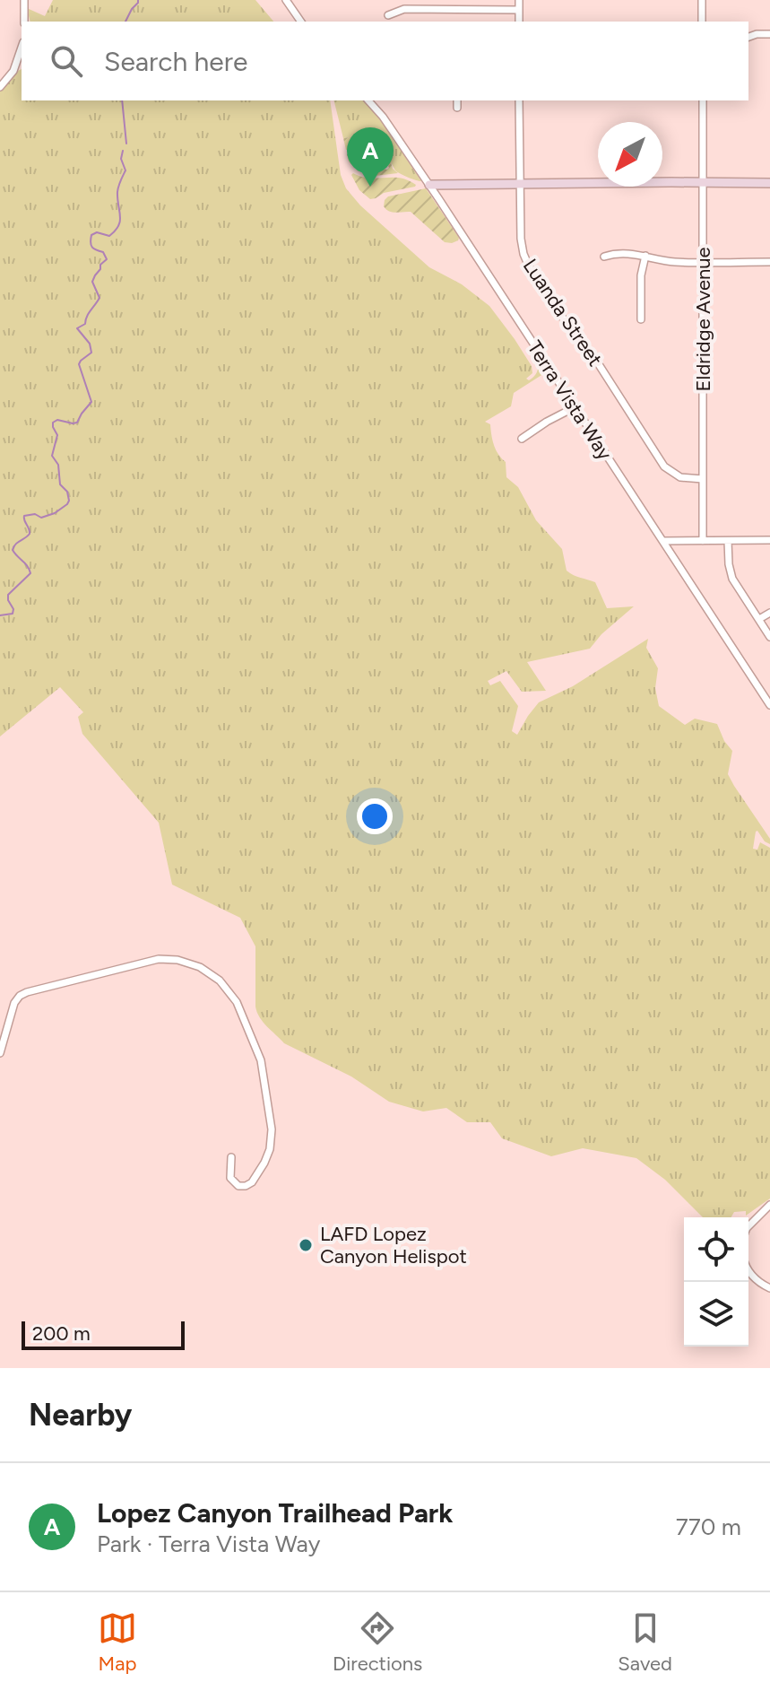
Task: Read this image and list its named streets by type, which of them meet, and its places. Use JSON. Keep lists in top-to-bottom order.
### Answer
{
  "streets": {
    "street": ["Luanda Street", "Eldridge Avenue", "Terra Vista Way"]
  },
  "crossings": [
    ["Luanda Street", "Eldridge Avenue"]
  ],
  "places": ["LAFD Lopez Canyon Helispot"],
  "scale_bar": "200 m",
  "north": "bottom left",
  "page": {
    "search": "Search here",
    "pins": "A",
    "scale": "200 m",
    "heading": "Nearby",
    "list": [
      {
        "mark": "A",
        "name": "Lopez Canyon Trailhead Park",
        "note": "Park · Terra Vista Way",
        "value": "770 m"
      }
    ],
    "nav": ["Map", "Directions", "Saved"]
  }
}
